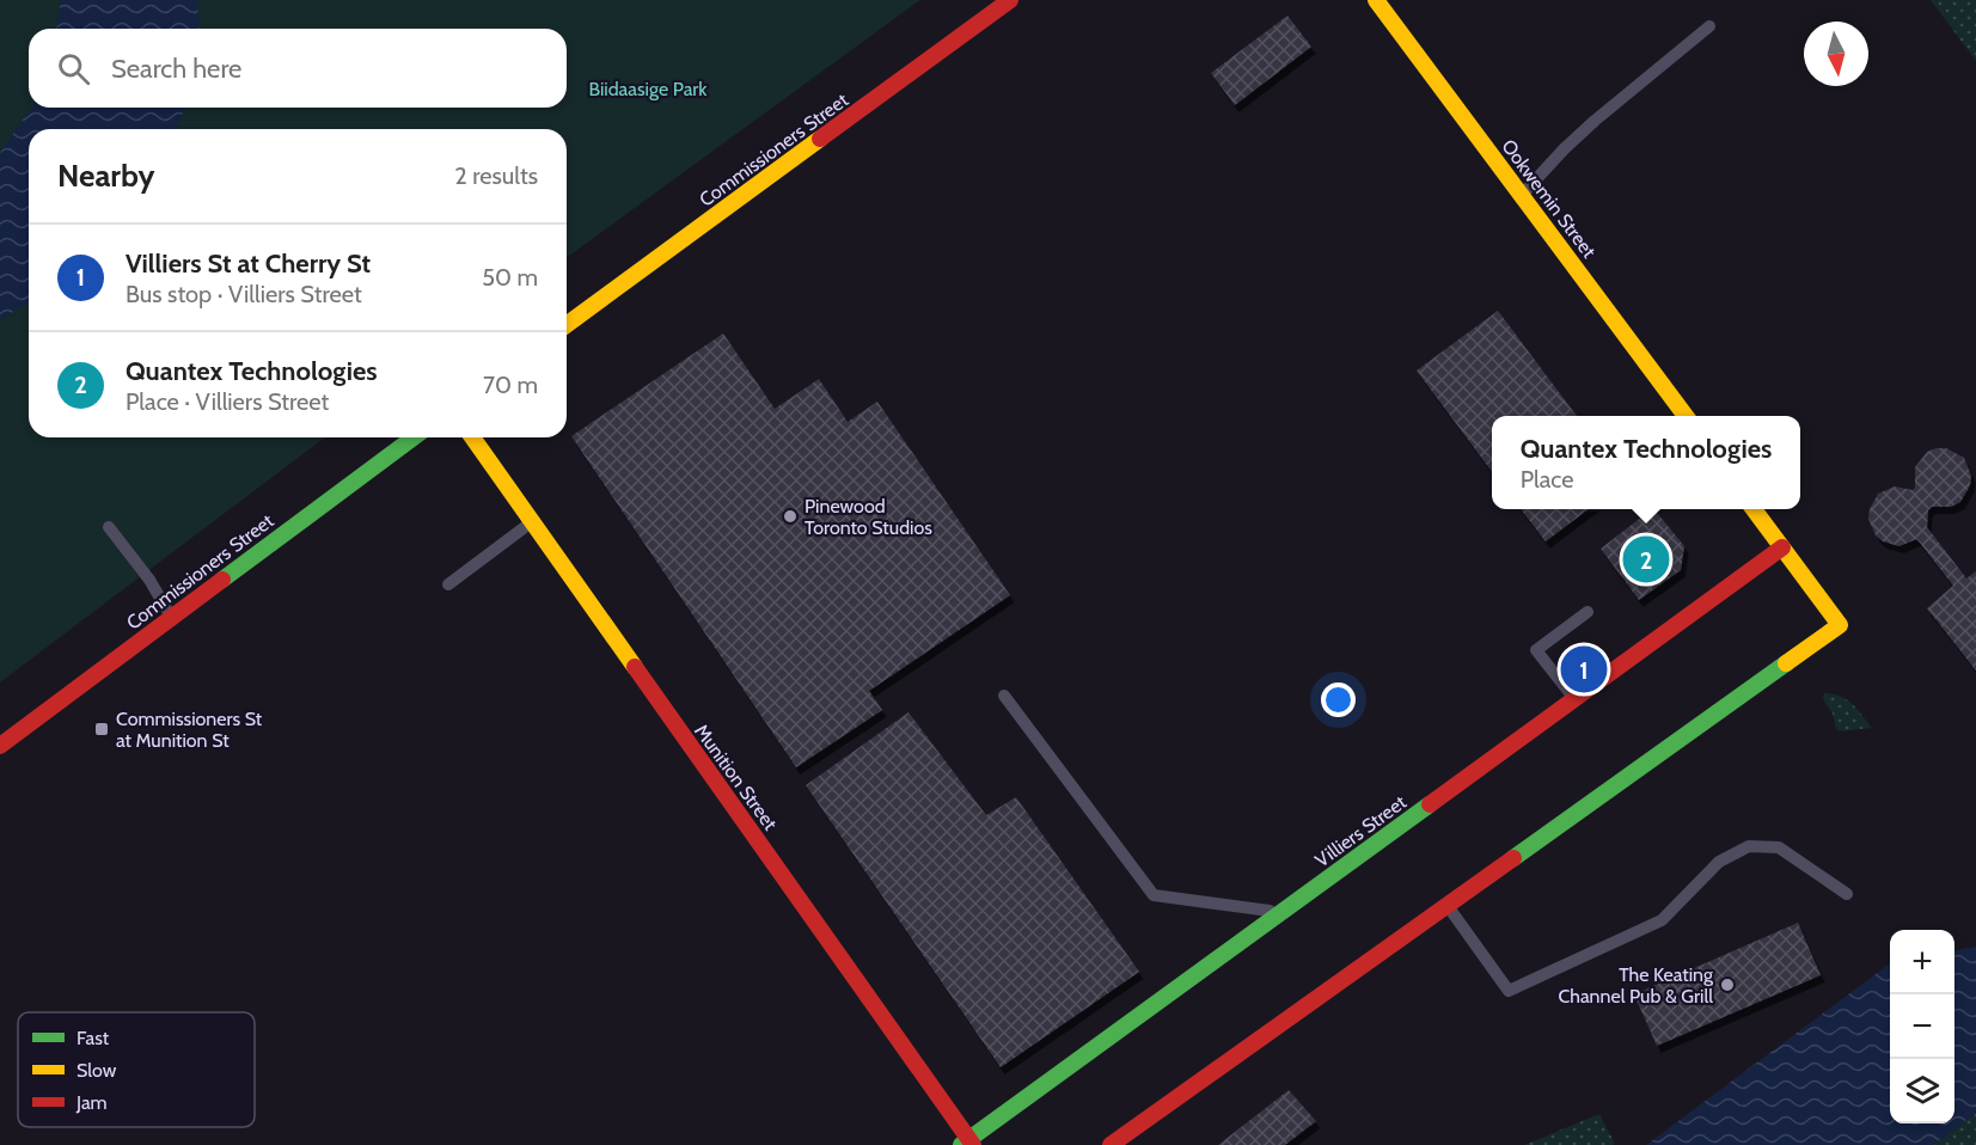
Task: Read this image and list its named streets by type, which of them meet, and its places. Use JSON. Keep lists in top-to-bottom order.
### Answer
{
  "streets": {
    "street": [
      "Commissioners Street",
      "Ookwemin Street",
      "Munition Street",
      "Villiers Street"
    ]
  },
  "crossings": [
    ["Munition Street", "Villiers Street"]
  ],
  "parks": ["Biidaasige Park"],
  "places": {
    "other": ["Pinewood Toronto Studios", "The Keating Channel Pub & Grill"],
    "transit": ["Commissioners St at Munition St"]
  },
  "legend": ["Fast", "Slow", "Jam"],
  "north": "bottom",
  "page": {
    "search": "Search here",
    "heading": ["Nearby", "2 results"],
    "list": [
      {
        "mark": "1",
        "name": "Villiers St at Cherry St",
        "note": "Bus stop · Villiers Street",
        "value": "50 m"
      },
      {
        "mark": "2",
        "name": "Quantex Technologies",
        "note": "Place · Villiers Street",
        "value": "70 m"
      }
    ],
    "popup": ["Quantex Technologies", "Place"],
    "pins": ["2", "1"],
    "map_buttons": ["+", "−"]
  }
}
